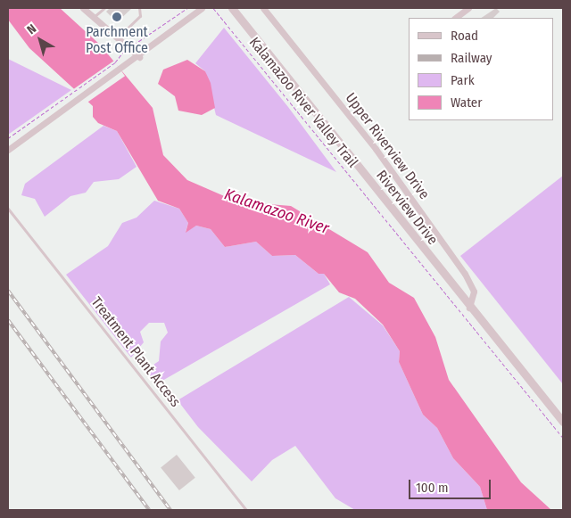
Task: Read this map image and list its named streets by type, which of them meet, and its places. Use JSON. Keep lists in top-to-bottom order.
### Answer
{
  "streets": {
    "street": ["Upper Riverview Drive", "Riverview Drive"],
    "lane": ["Treatment Plant Access"],
    "path": ["Kalamazoo River Valley Trail"]
  },
  "crossings": [
    ["Upper Riverview Drive", "Riverview Drive"]
  ],
  "water": ["Kalamazoo River"],
  "places": ["Parchment Post Office"],
  "legend": [
    "Road",
    "Railway",
    "Park",
    "Water"
  ],
  "scale_bar": "100 m",
  "north": "top left"
}
